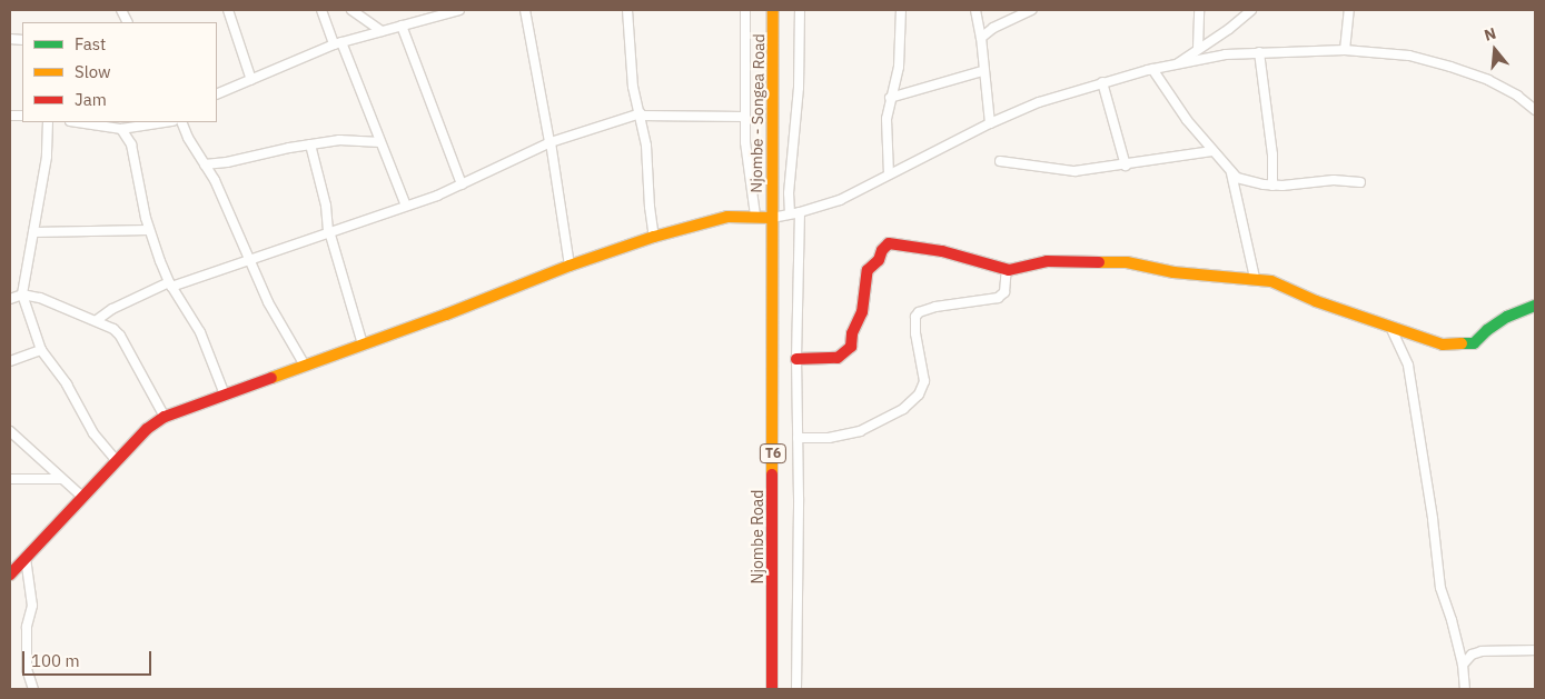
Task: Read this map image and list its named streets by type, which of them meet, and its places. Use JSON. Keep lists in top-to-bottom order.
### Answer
{
  "streets": {
    "main road": ["Njombe - Songea Road", "T6", "Njombe Road"]
  },
  "crossings": [
    ["Njombe - Songea Road", "Njombe Road"]
  ],
  "legend": ["Fast", "Slow", "Jam"],
  "scale_bar": "100 m",
  "north": "top"
}
